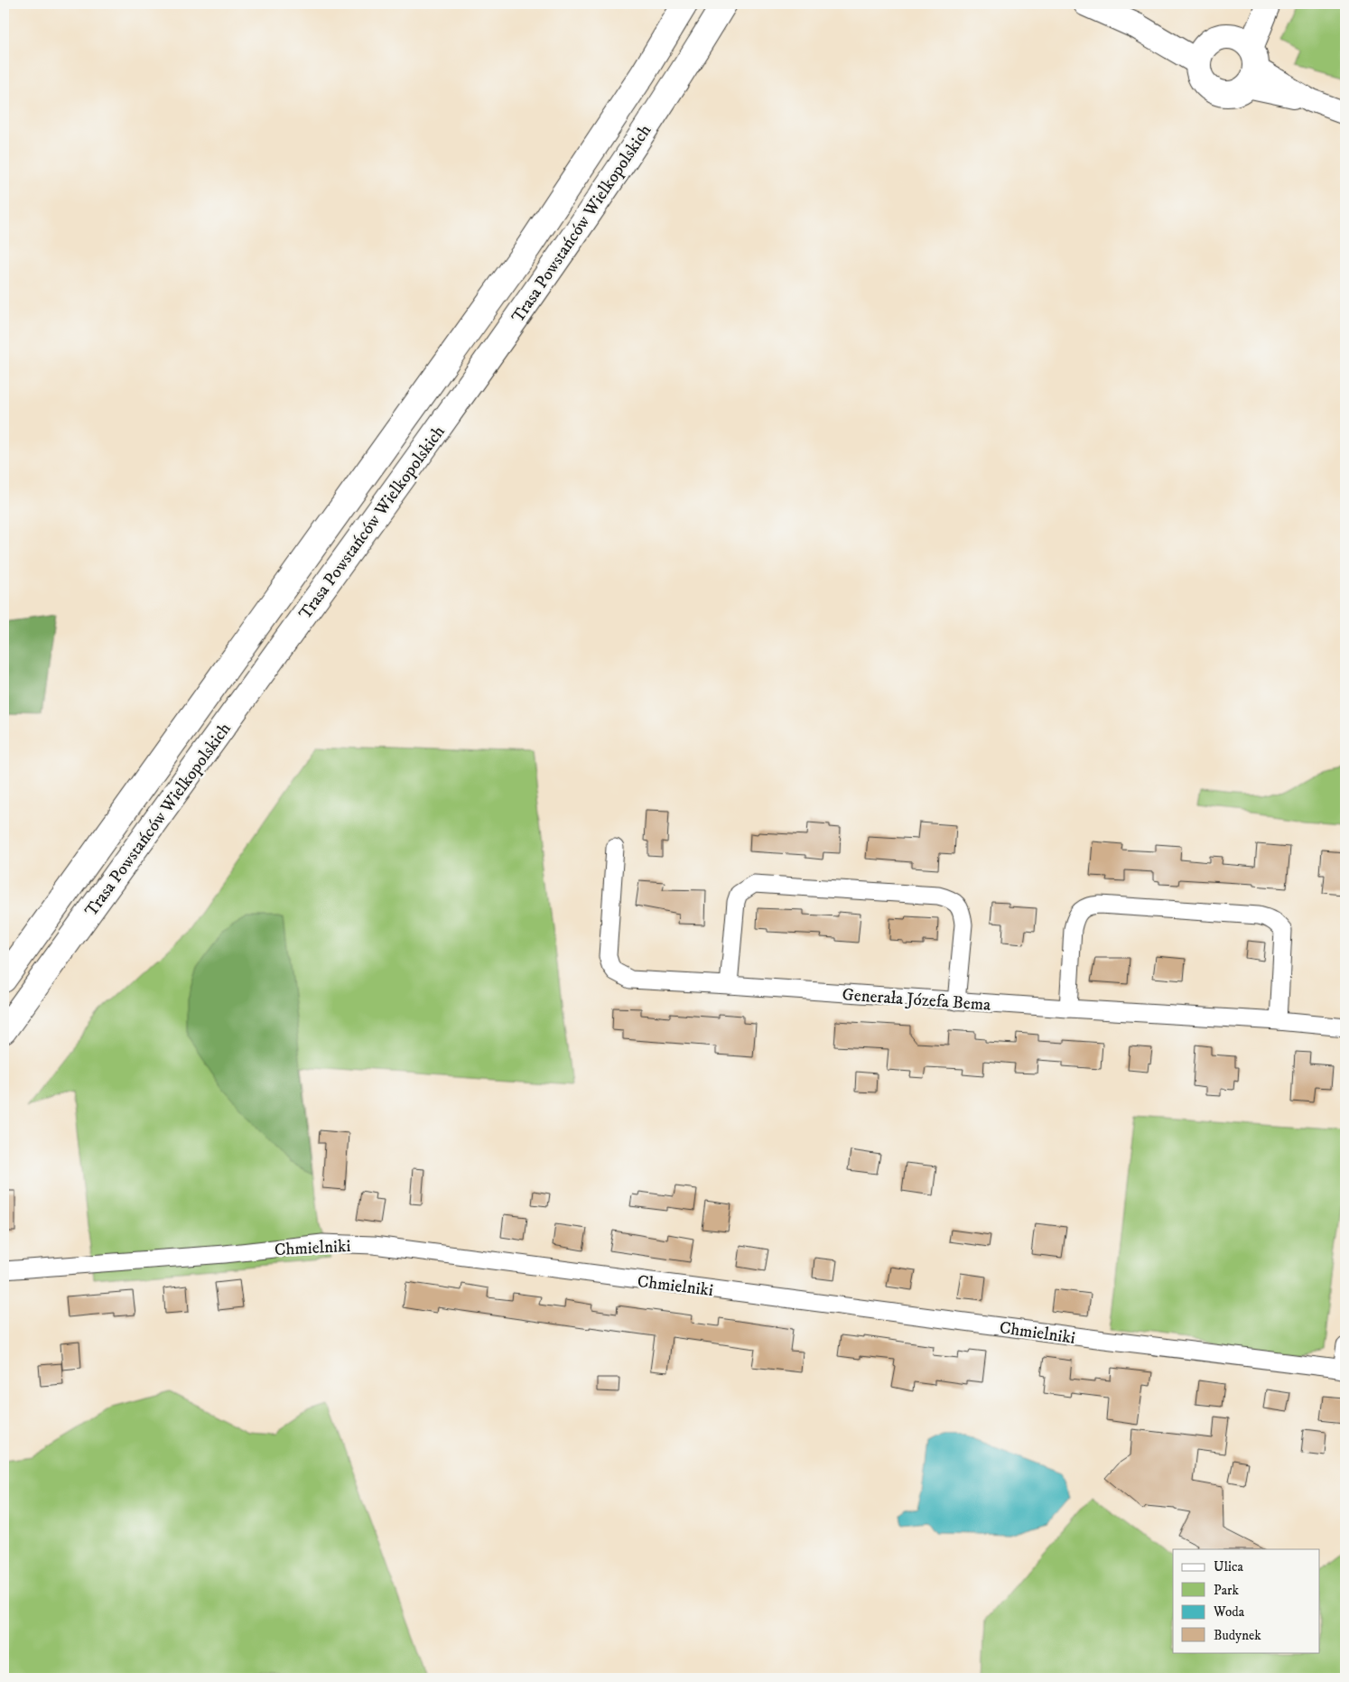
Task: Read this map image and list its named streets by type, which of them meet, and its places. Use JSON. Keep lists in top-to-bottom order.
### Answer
{
  "streets": {
    "main road": ["Trasa Powstańców Wielkopolskich"],
    "street": ["Generała Józefa Bema", "Chmielniki"]
  },
  "legend": [
    "Ulica",
    "Park",
    "Woda",
    "Budynek"
  ]
}
